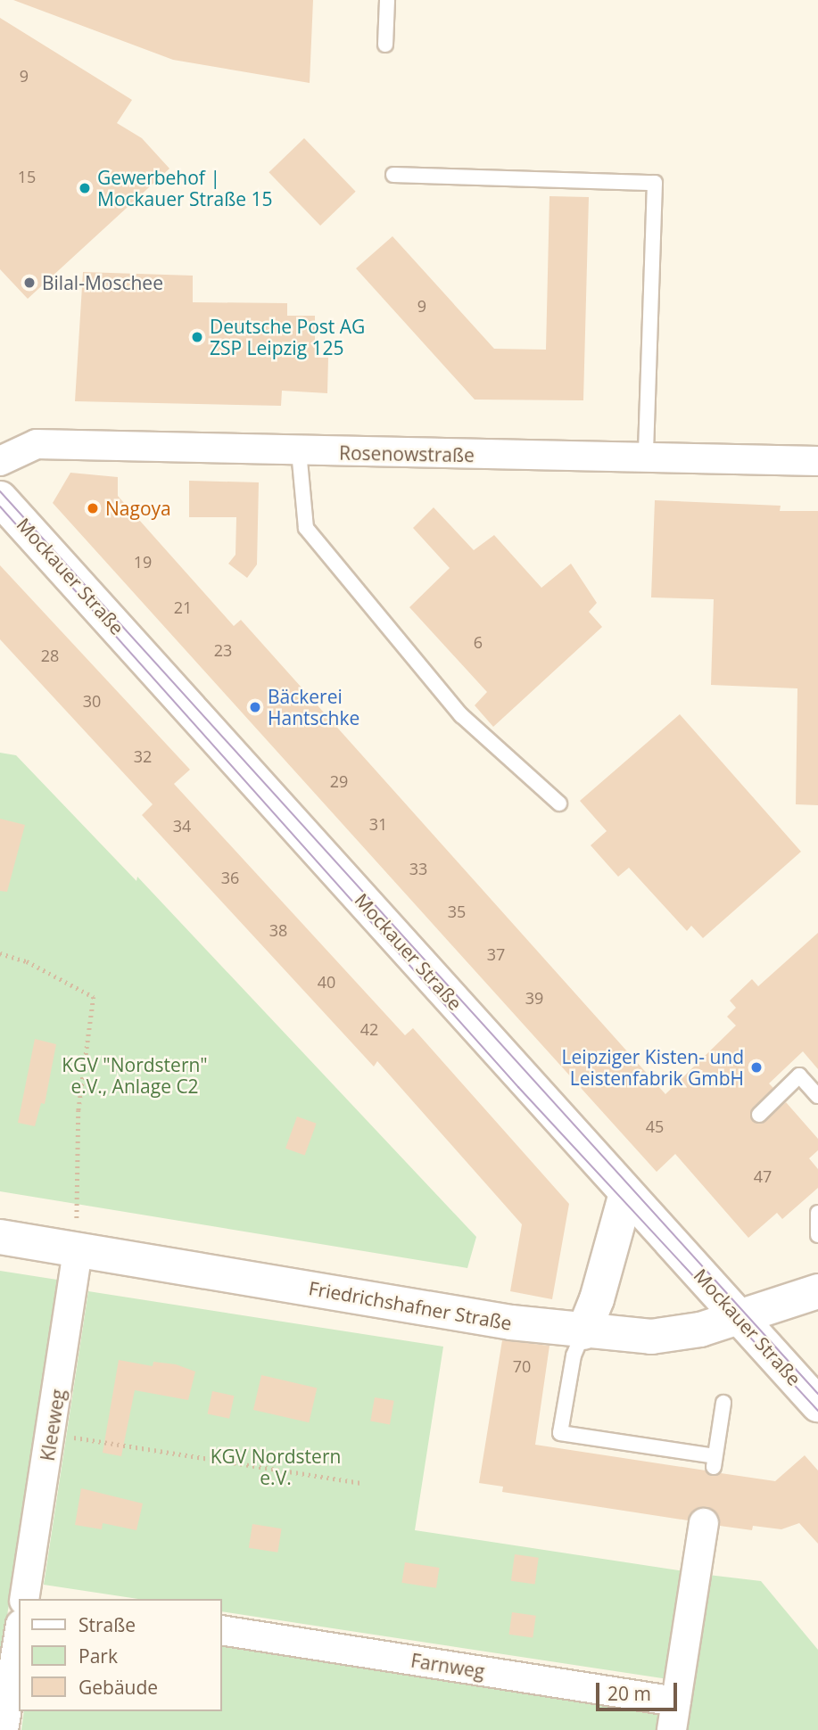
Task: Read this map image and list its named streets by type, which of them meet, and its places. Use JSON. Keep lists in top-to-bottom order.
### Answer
{
  "streets": {
    "main road": ["Mockauer Straße", "Friedrichshafner Straße"],
    "street": ["Rosenowstraße", "Kleeweg", "Farnweg"]
  },
  "crossings": [
    ["Mockauer Straße", "Friedrichshafner Straße"],
    ["Friedrichshafner Straße", "Kleeweg"]
  ],
  "parks": ["KGV \"Nordstern\" e.V., Anlage C2", "KGV Nordstern e.V."],
  "places": [
    "Gewerbehof | Mockauer Straße 15",
    "Bilal-Moschee",
    "Deutsche Post AG ZSP Leipzig 125",
    "Nagoya",
    "Bäckerei Hantschke",
    "Leipziger Kisten- und Leistenfabrik GmbH"
  ],
  "house_numbers": [
    "9",
    "15",
    "9",
    "19",
    "21",
    "6",
    "23",
    "28",
    "30",
    "32",
    "29",
    "31",
    "34",
    "33",
    "36",
    "35",
    "38",
    "37",
    "40",
    "39",
    "42",
    "45",
    "47",
    "70"
  ],
  "legend": ["Straße", "Park", "Gebäude"],
  "scale_bar": "20 m"
}
